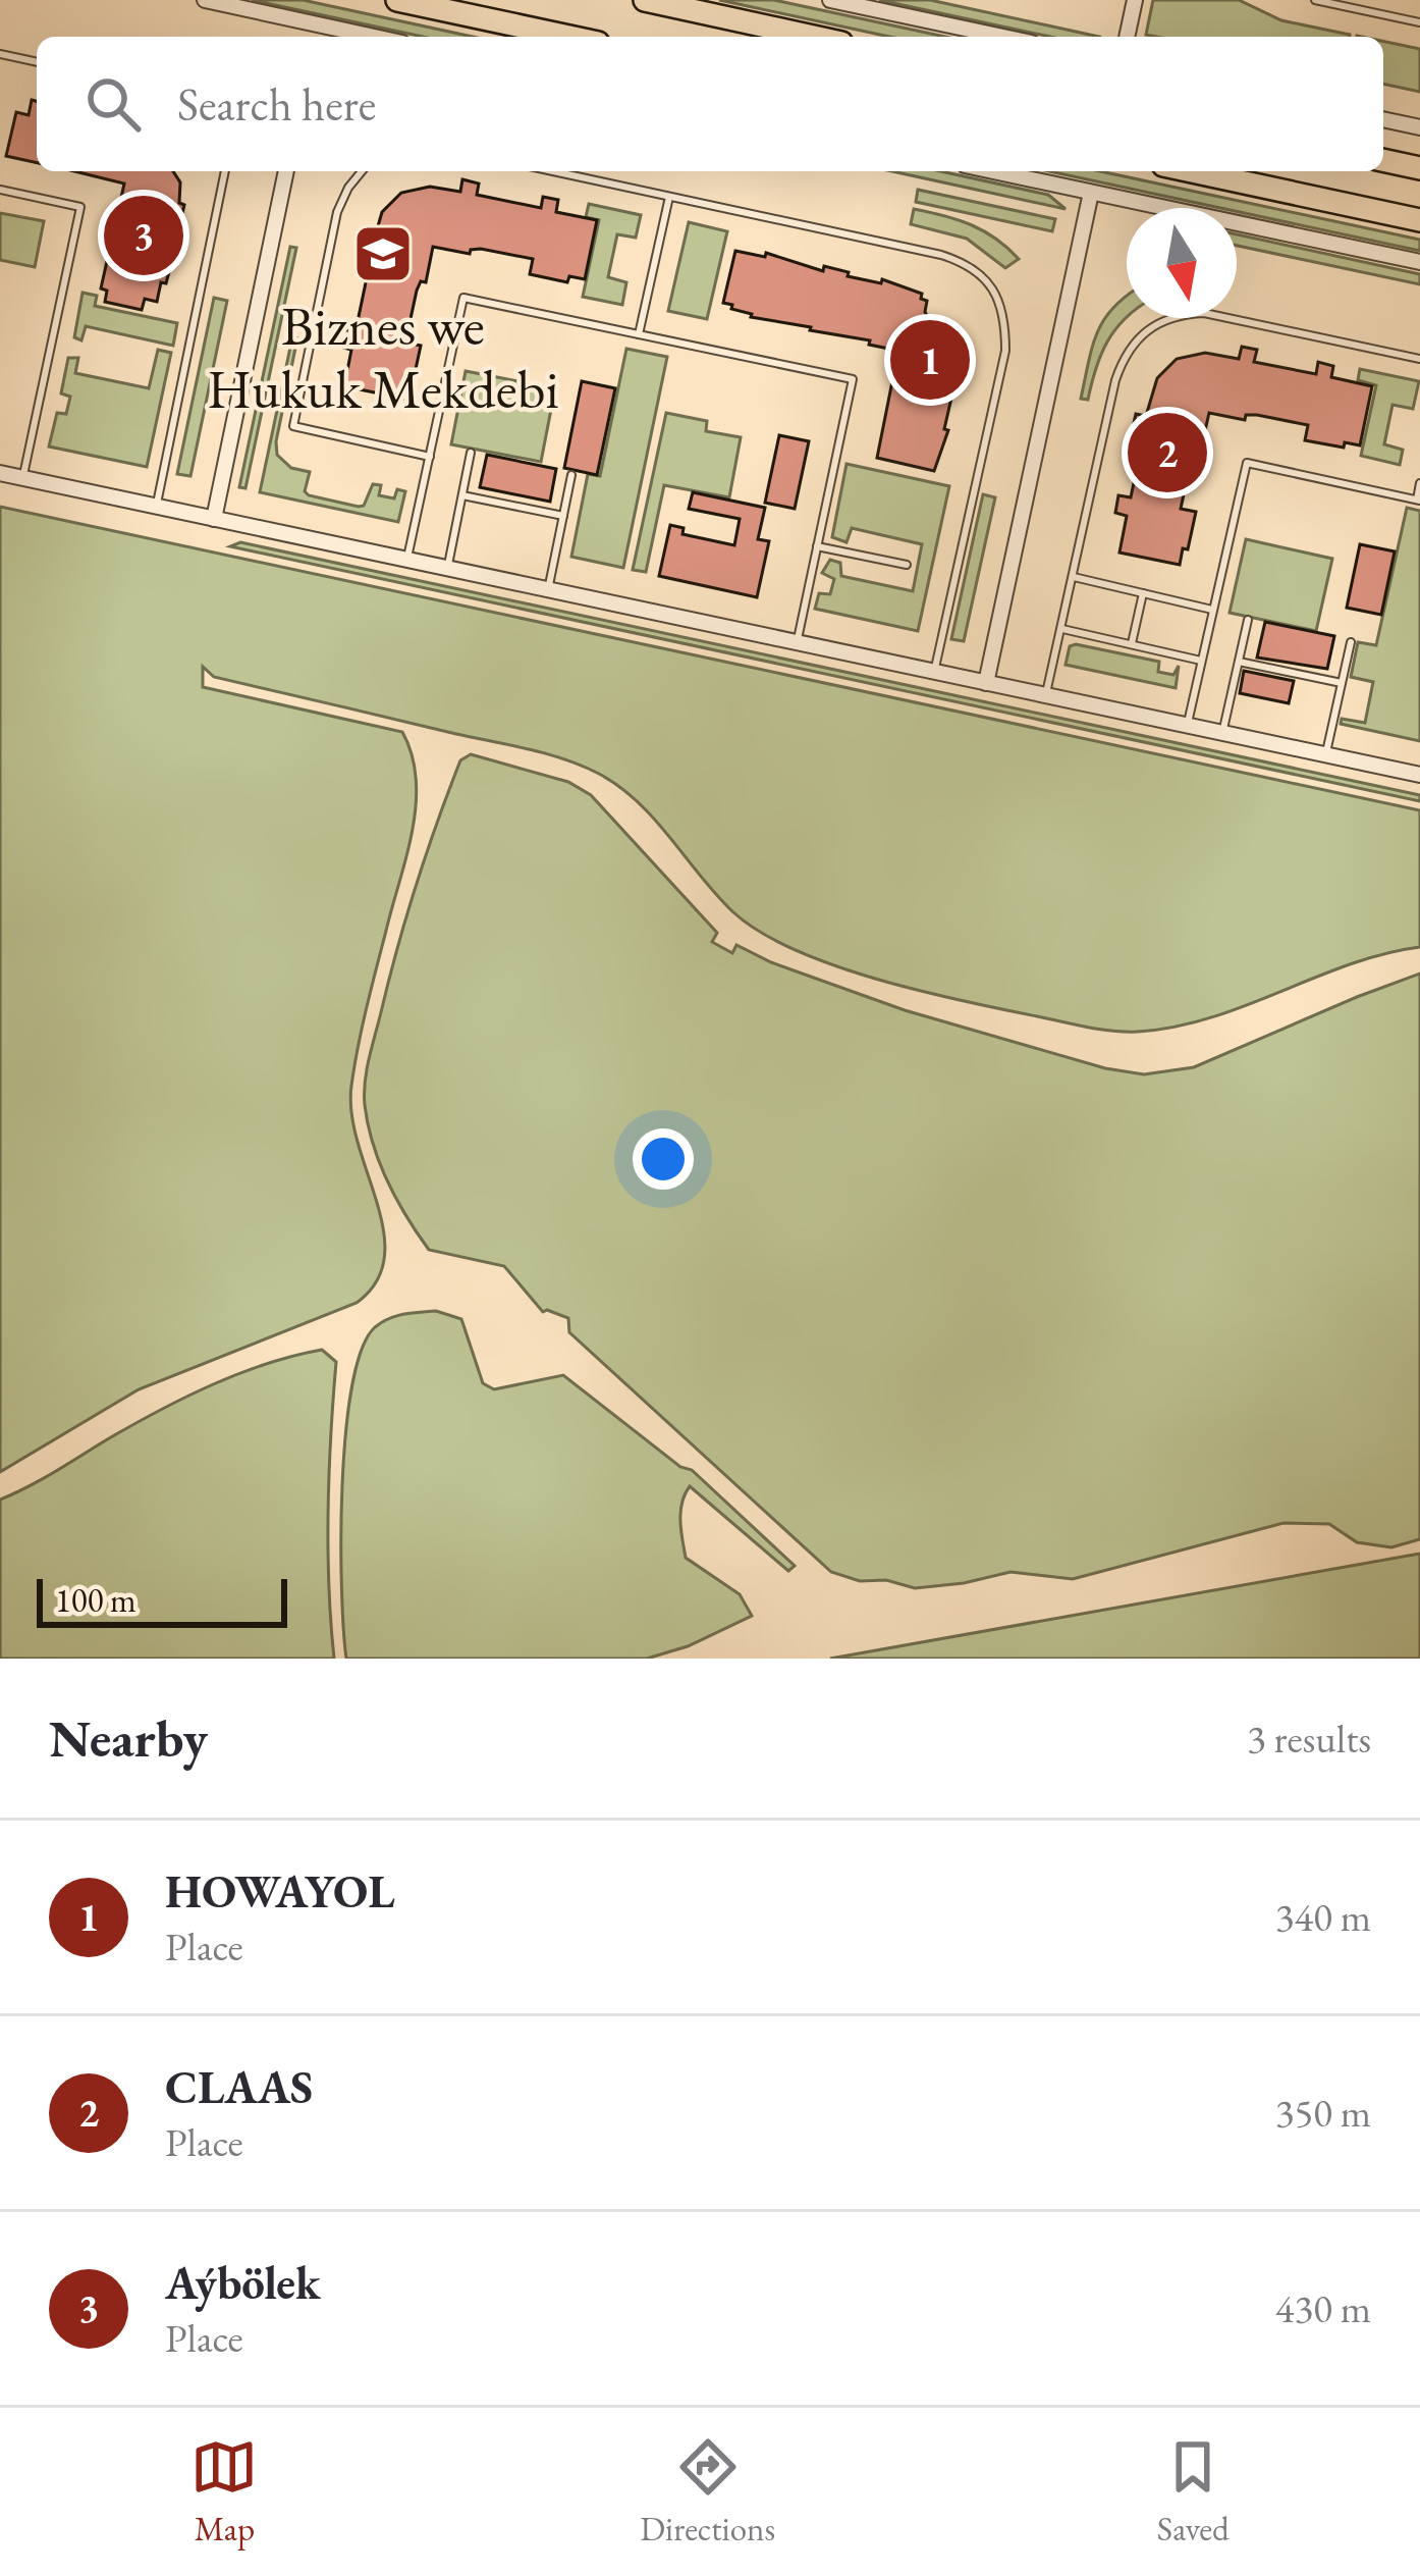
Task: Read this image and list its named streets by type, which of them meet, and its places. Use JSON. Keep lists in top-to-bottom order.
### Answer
{
  "places": {
    "school or university": ["Biznes we Hukuk Mekdebi"]
  },
  "scale_bar": "100 m",
  "north": "bottom",
  "page": {
    "search": "Search here",
    "pins": ["3", "1", "2"],
    "scale": "100 m",
    "heading": ["Nearby", "3 results"],
    "list": [
      {
        "mark": "1",
        "name": "HOWAYOL",
        "note": "Place",
        "value": "340 m"
      },
      {
        "mark": "2",
        "name": "CLAAS",
        "note": "Place",
        "value": "350 m"
      },
      {
        "mark": "3",
        "name": "Aýbölek",
        "note": "Place",
        "value": "430 m"
      }
    ],
    "nav": ["Map", "Directions", "Saved"]
  }
}
